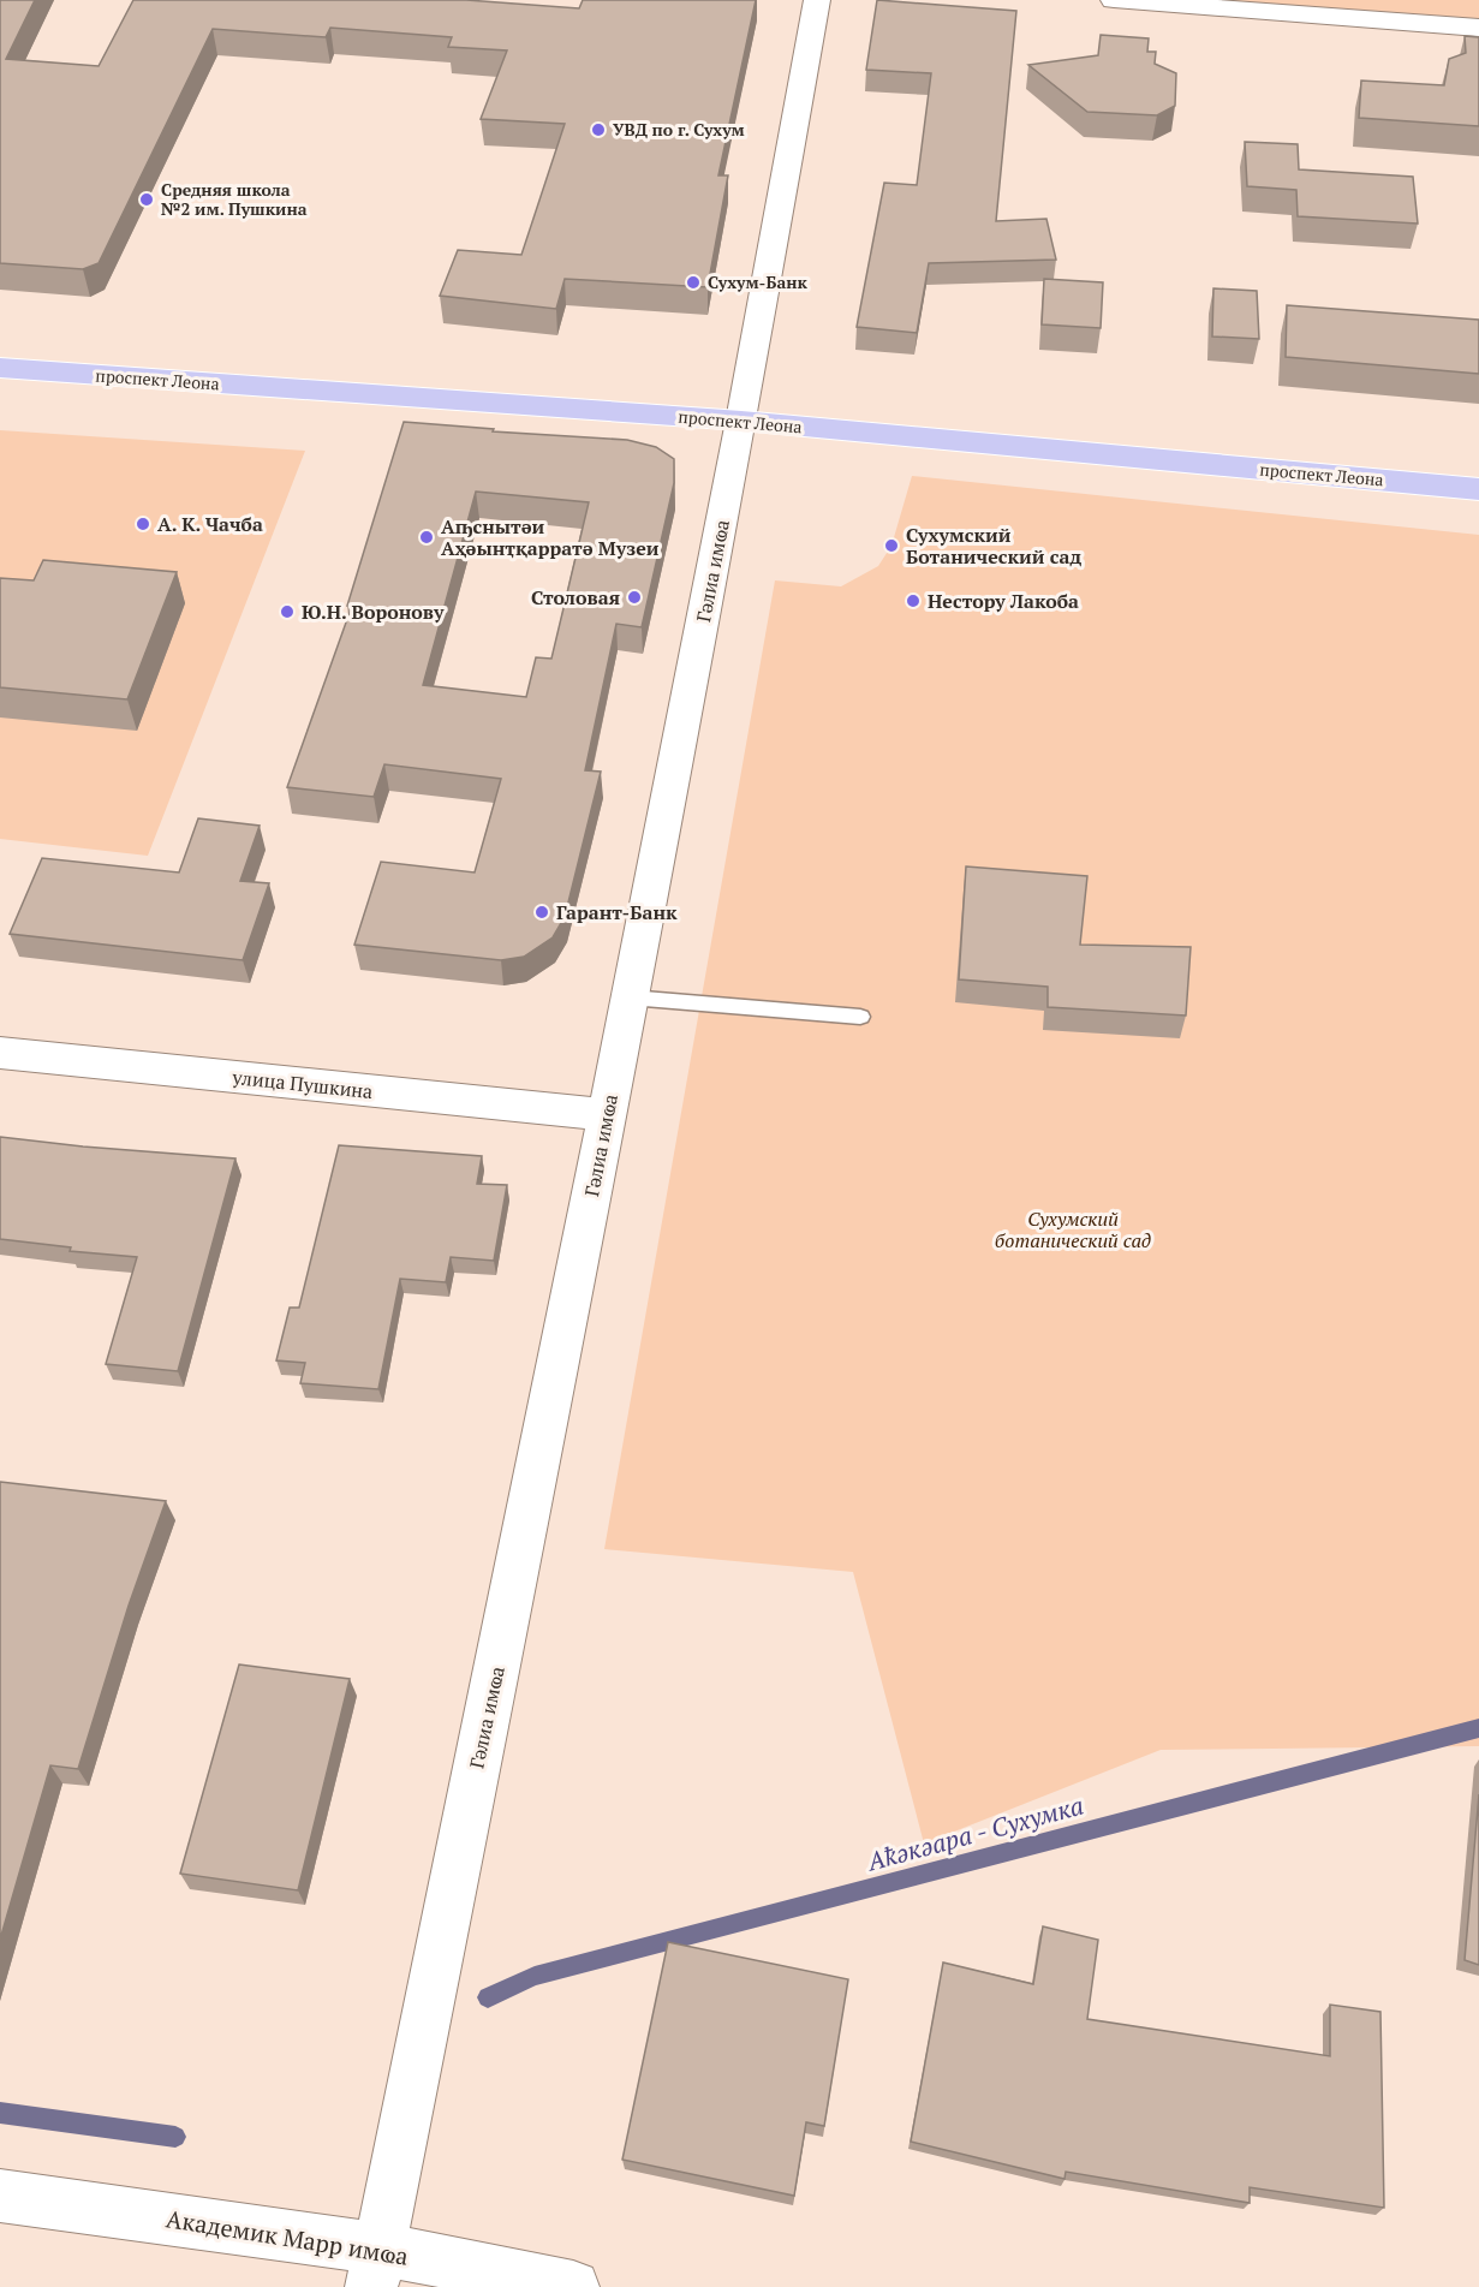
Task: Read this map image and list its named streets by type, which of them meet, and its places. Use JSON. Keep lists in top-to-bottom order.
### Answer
{
  "streets": {
    "highway": ["проспект Леона"],
    "street": ["Гәлиа имҩа", "улица Пушкина", "Академик Марр имҩа"]
  },
  "crossings": [
    ["проспект Леона", "Гәлиа имҩа"],
    ["Гәлиа имҩа", "улица Пушкина"],
    ["Гәлиа имҩа", "Академик Марр имҩа"]
  ],
  "water": ["Аҟәкәара - Сухумка"],
  "parks": ["Сухумский ботанический сад"],
  "places": [
    "УВД по г. Сухум",
    "Средняя школа №2 им. Пушкина",
    "Сухум-Банк",
    "А. К. Чачба",
    "Аҧснытәи Аҳәынҭқарратә Музеи",
    "Сухумский Ботанический сад",
    "Столовая",
    "Нестору Лакоба",
    "Ю.Н. Воронову",
    "Гарант-Банк"
  ]
}
